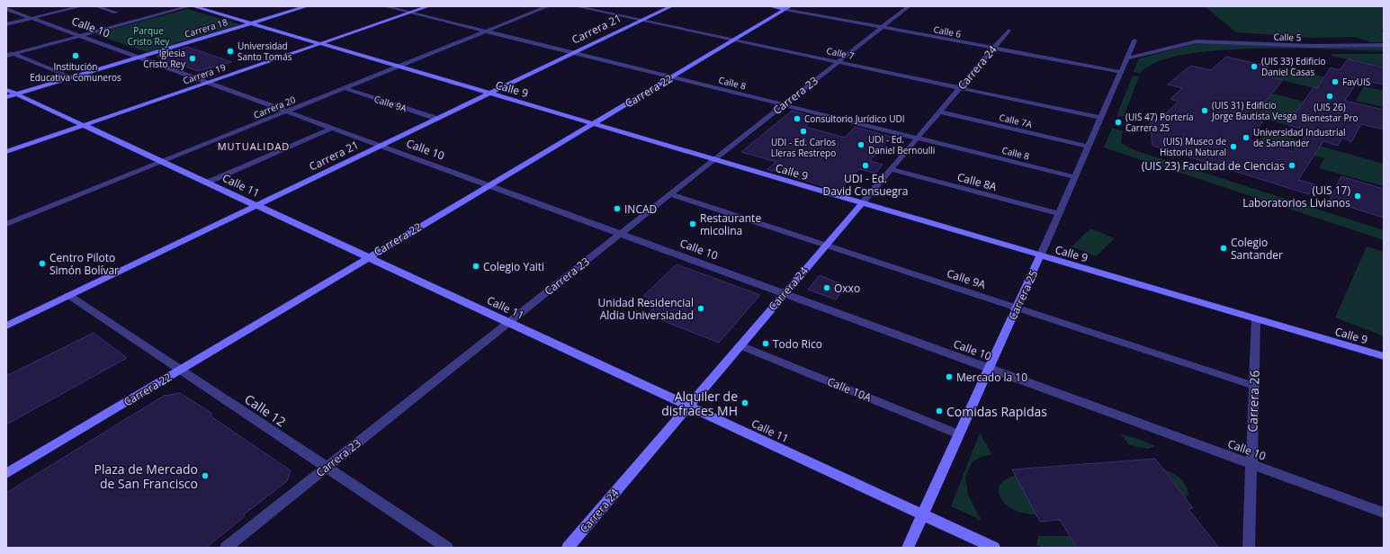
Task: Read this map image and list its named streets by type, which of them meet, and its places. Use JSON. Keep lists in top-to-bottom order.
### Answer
{
  "streets": {
    "street": [
      "Calle 10",
      "Carrera 18",
      "Carrera 21",
      "Calle 6",
      "Calle 5",
      "Calle 7",
      "Carrera 24",
      "Carrera 19",
      "Calle 8",
      "Calle 9",
      "Carrera 22",
      "Carrera 23",
      "Calle 9A",
      "Carrera 20",
      "Calle 7A",
      "Calle 8A",
      "Calle 11",
      "Carrera 25",
      "Calle 10A",
      "Carrera 26",
      "Calle 12"
    ]
  },
  "crossings": [
    ["Calle 10", "Carrera 18"],
    ["Calle 10", "Carrera 21"],
    ["Calle 10", "Carrera 24"],
    ["Calle 10", "Carrera 19"],
    ["Calle 10", "Carrera 22"],
    ["Calle 10", "Carrera 23"],
    ["Calle 10", "Carrera 20"],
    ["Calle 10", "Carrera 25"],
    ["Calle 10", "Carrera 26"],
    ["Carrera 18", "Calle 9"],
    ["Carrera 18", "Calle 11"],
    ["Carrera 21", "Calle 7"],
    ["Carrera 21", "Calle 8"],
    ["Carrera 21", "Calle 9"],
    ["Carrera 21", "Calle 9A"],
    ["Carrera 21", "Calle 11"],
    ["Carrera 21", "Calle 12"],
    ["Calle 6", "Carrera 24"],
    ["Calle 6", "Carrera 22"],
    ["Calle 6", "Carrera 23"],
    ["Calle 6", "Carrera 25"],
    ["Calle 5", "Carrera 25"],
    ["Calle 7", "Carrera 24"],
    ["Calle 7", "Carrera 22"],
    ["Calle 7", "Carrera 23"],
    ["Calle 7", "Carrera 25"],
    ["Carrera 24", "Calle 8"],
    ["Carrera 24", "Calle 9"],
    ["Carrera 24", "Calle 9A"],
    ["Carrera 24", "Calle 7A"],
    ["Carrera 24", "Calle 8A"],
    ["Carrera 24", "Calle 11"],
    ["Carrera 24", "Calle 10A"],
    ["Carrera 19", "Calle 8"],
    ["Carrera 19", "Calle 9"],
    ["Carrera 19", "Calle 11"],
    ["Calle 8", "Carrera 22"],
    ["Calle 8", "Carrera 23"],
    ["Calle 8", "Carrera 20"],
    ["Calle 8", "Carrera 25"],
    ["Calle 9", "Carrera 22"],
    ["Calle 9", "Carrera 23"],
    ["Calle 9", "Carrera 20"],
    ["Calle 9", "Carrera 25"],
    ["Calle 9", "Carrera 26"],
    ["Carrera 22", "Calle 11"],
    ["Carrera 22", "Calle 12"],
    ["Carrera 23", "Calle 9A"],
    ["Carrera 23", "Calle 11"],
    ["Carrera 23", "Calle 12"],
    ["Calle 9A", "Carrera 20"],
    ["Calle 9A", "Carrera 25"],
    ["Calle 9A", "Carrera 26"],
    ["Carrera 20", "Calle 11"],
    ["Calle 7A", "Carrera 25"],
    ["Calle 8A", "Carrera 25"],
    ["Calle 11", "Carrera 25"],
    ["Carrera 25", "Calle 10A"]
  ],
  "districts": ["MUTUALIDAD"],
  "parks": ["Parque Cristo Rey"],
  "places": [
    "Universidad Santo Tomás",
    "Institución Educativa Comuneros",
    "Iglesia Cristo Rey",
    "(UIS 33) Edificio Daniel Casas",
    "FavUIS",
    "(UIS 26) Bienestar Pro",
    "(UIS 31) Edificio Jorge Bautista Vesga",
    "Consultorio Jurídico UDI",
    "(UIS 47) Portería Carrera 25",
    "UDI - Ed. Carlos Lleras Restrepo",
    "Universidad Industrial de Santander",
    "UDI - Ed. Daniel Bernoulli",
    "(UIS) Museo de Historia Natural",
    "UDI - Ed. David Consuegra",
    "(UIS 23) Facultad de Ciencias",
    "(UIS 17) Laboratorios Livianos",
    "INCAD",
    "Restaurante micolina",
    "Colegio Santander",
    "Centro Piloto Simón Bolívar",
    "Colegio Yaiti",
    "Oxxo",
    "Unidad Residencial Aldia Universiadad",
    "Todo Rico",
    "Mercado la 10",
    "Alquiler de disfraces MH",
    "Comidas Rapidas",
    "Plaza de Mercado de San Francisco"
  ]
}
